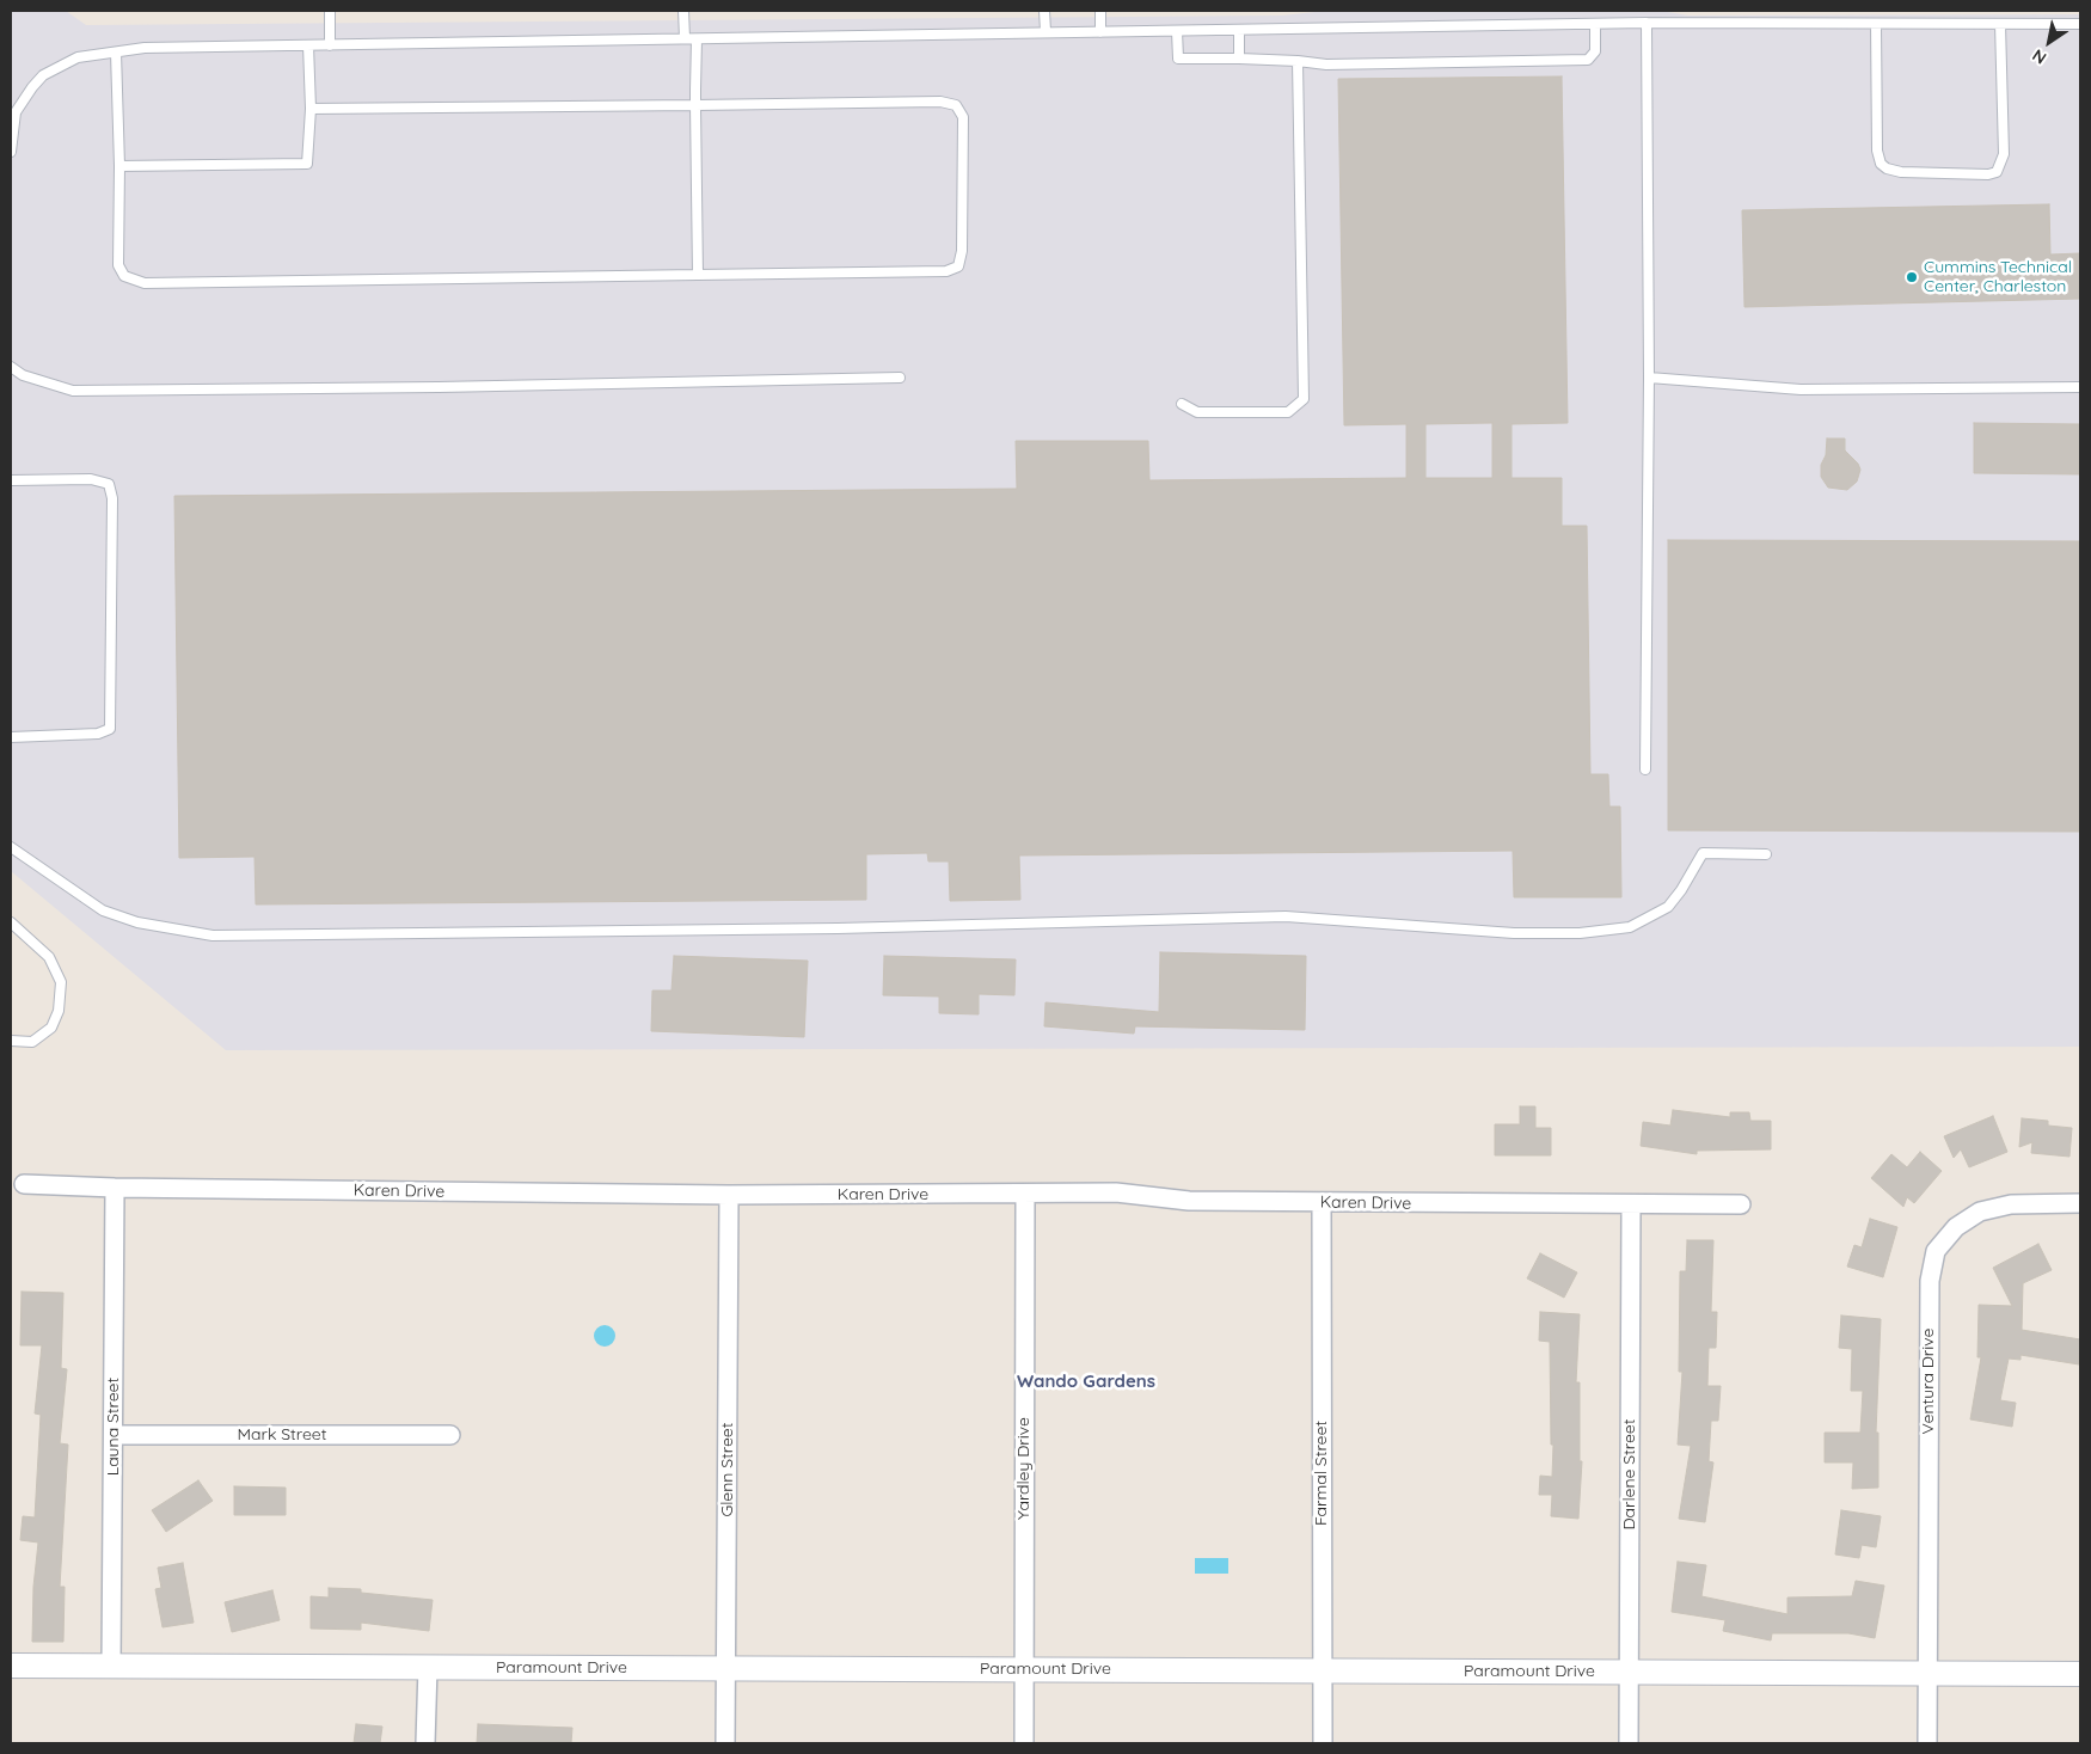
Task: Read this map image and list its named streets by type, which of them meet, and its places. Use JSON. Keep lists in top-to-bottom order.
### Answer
{
  "streets": {
    "street": [
      "Karen Drive",
      "Ventura Drive",
      "Launa Street",
      "Mark Street",
      "Yardley Drive",
      "Glenn Street",
      "Farmal Street",
      "Darlene Street",
      "Paramount Drive"
    ]
  },
  "crossings": [
    ["Karen Drive", "Launa Street"],
    ["Karen Drive", "Yardley Drive"],
    ["Karen Drive", "Glenn Street"],
    ["Karen Drive", "Farmal Street"],
    ["Karen Drive", "Darlene Street"],
    ["Ventura Drive", "Paramount Drive"],
    ["Launa Street", "Mark Street"],
    ["Launa Street", "Paramount Drive"],
    ["Yardley Drive", "Paramount Drive"],
    ["Glenn Street", "Paramount Drive"],
    ["Farmal Street", "Paramount Drive"],
    ["Darlene Street", "Paramount Drive"]
  ],
  "districts": ["Wando Gardens"],
  "places": ["Cummins Technical Center, Charleston"],
  "north": "bottom left"
}
